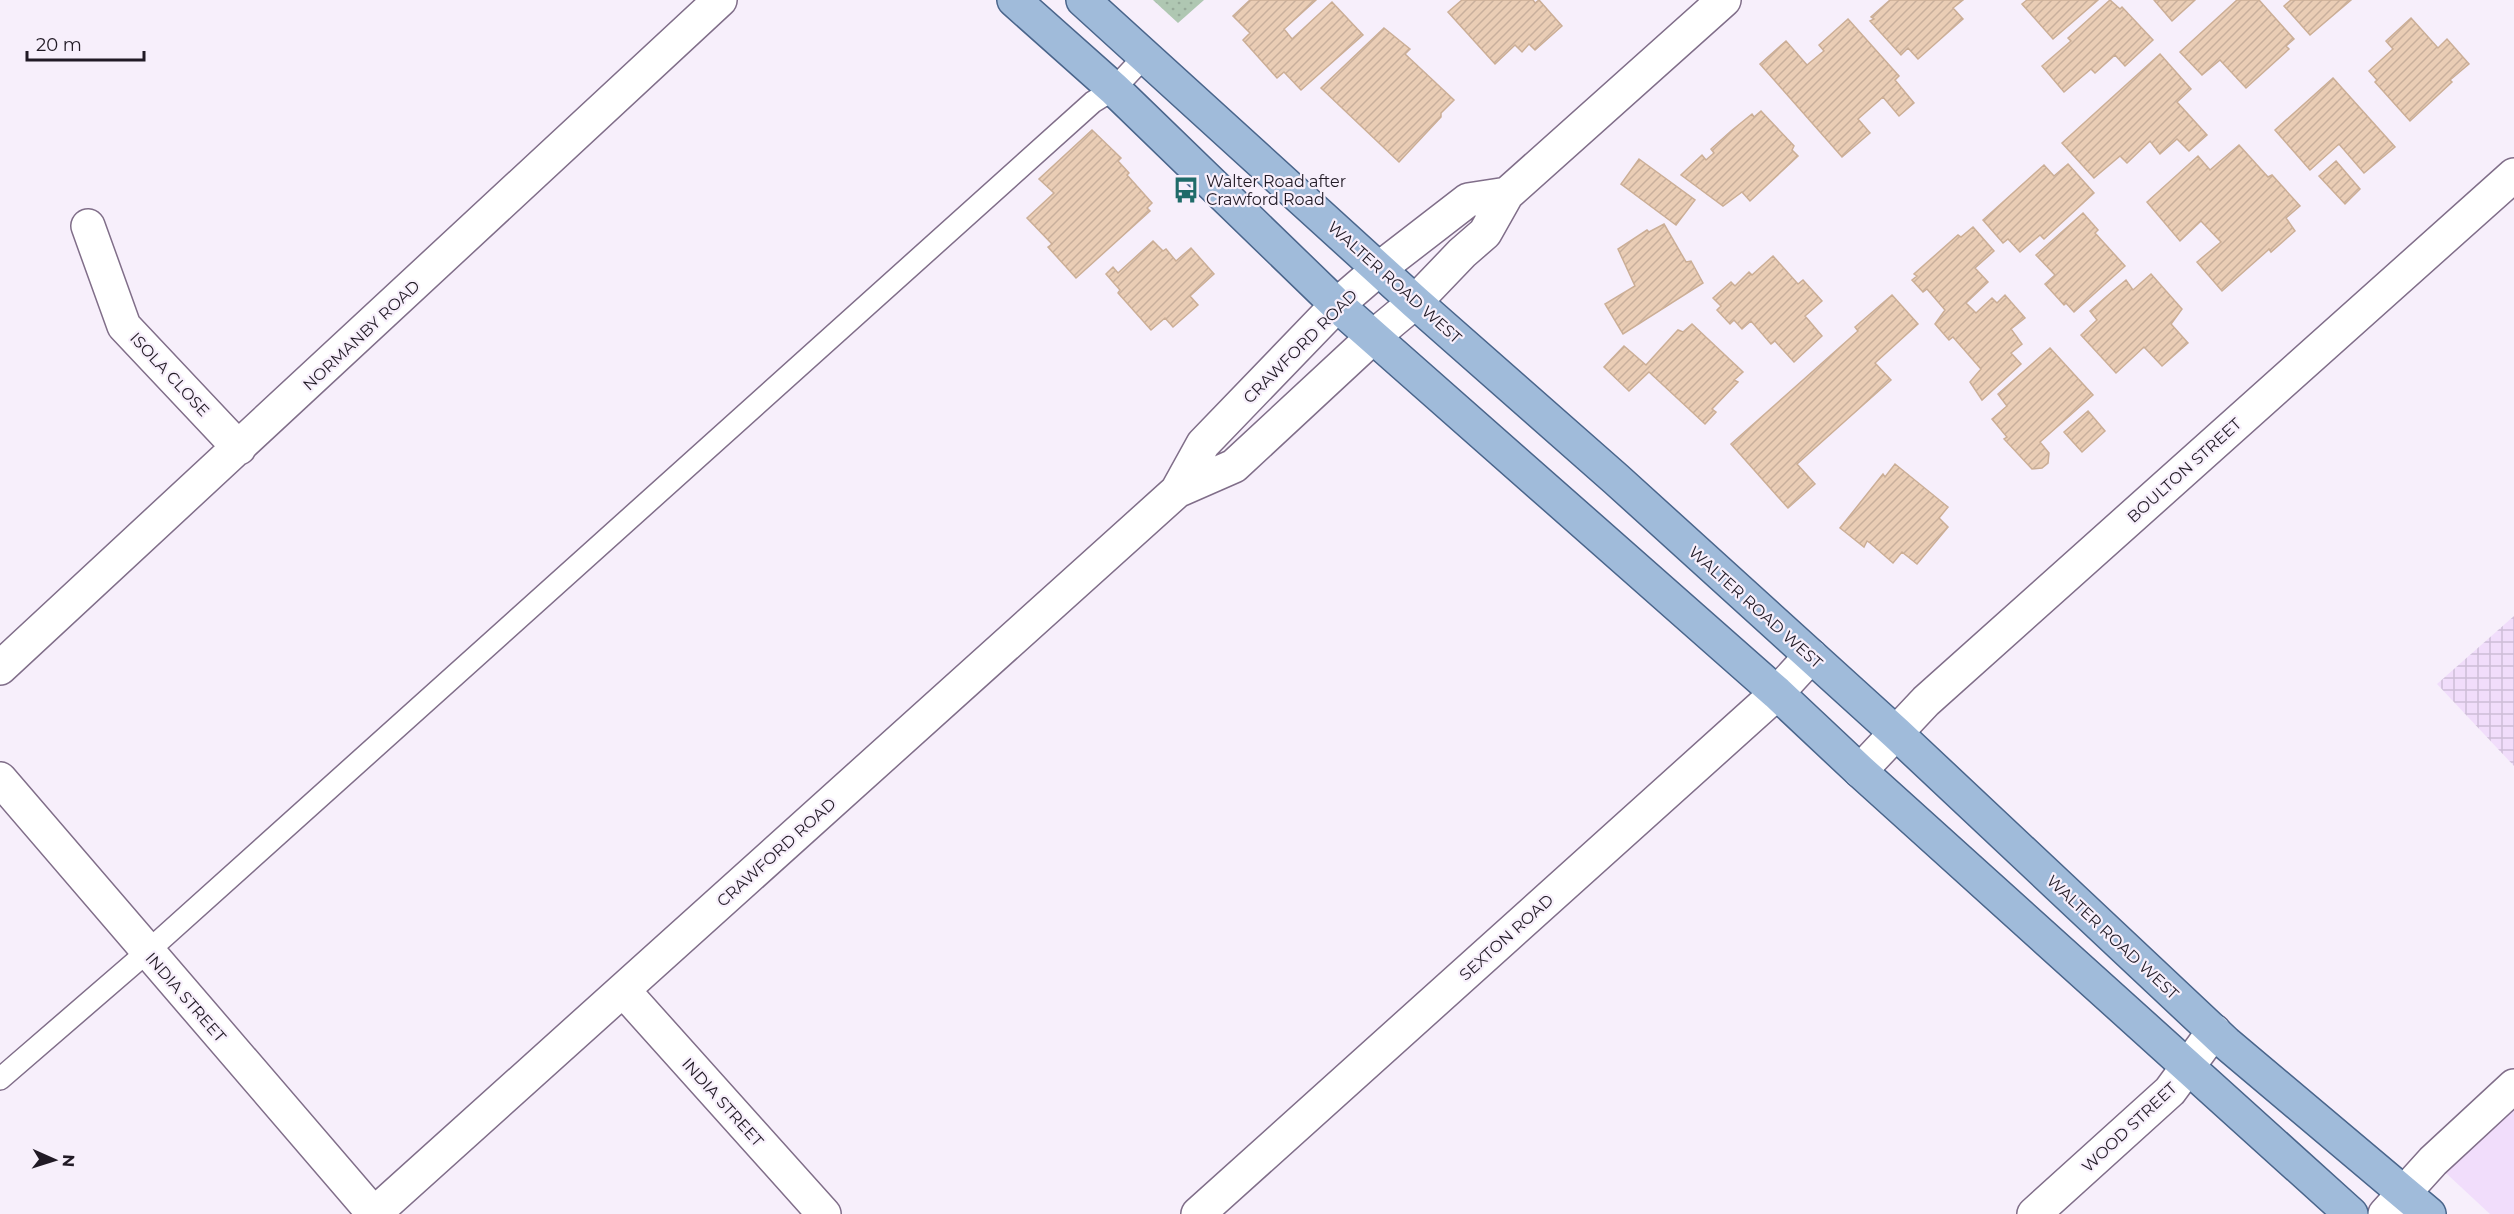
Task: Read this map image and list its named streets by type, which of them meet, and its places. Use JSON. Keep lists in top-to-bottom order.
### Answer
{
  "streets": {
    "main road": ["WALTER ROAD WEST"],
    "street": [
      "NORMANBY ROAD",
      "CRAWFORD ROAD",
      "ISOLA CLOSE",
      "BOULTON STREET",
      "SEXTON ROAD",
      "INDIA STREET",
      "WOOD STREET"
    ]
  },
  "crossings": [
    ["WALTER ROAD WEST", "CRAWFORD ROAD"],
    ["WALTER ROAD WEST", "BOULTON STREET"],
    ["WALTER ROAD WEST", "SEXTON ROAD"],
    ["WALTER ROAD WEST", "WOOD STREET"],
    ["NORMANBY ROAD", "ISOLA CLOSE"],
    ["CRAWFORD ROAD", "INDIA STREET"]
  ],
  "places": {
    "bus stop": ["Walter Road after Crawford Road"]
  },
  "scale_bar": "20 m",
  "north": "right"
}
